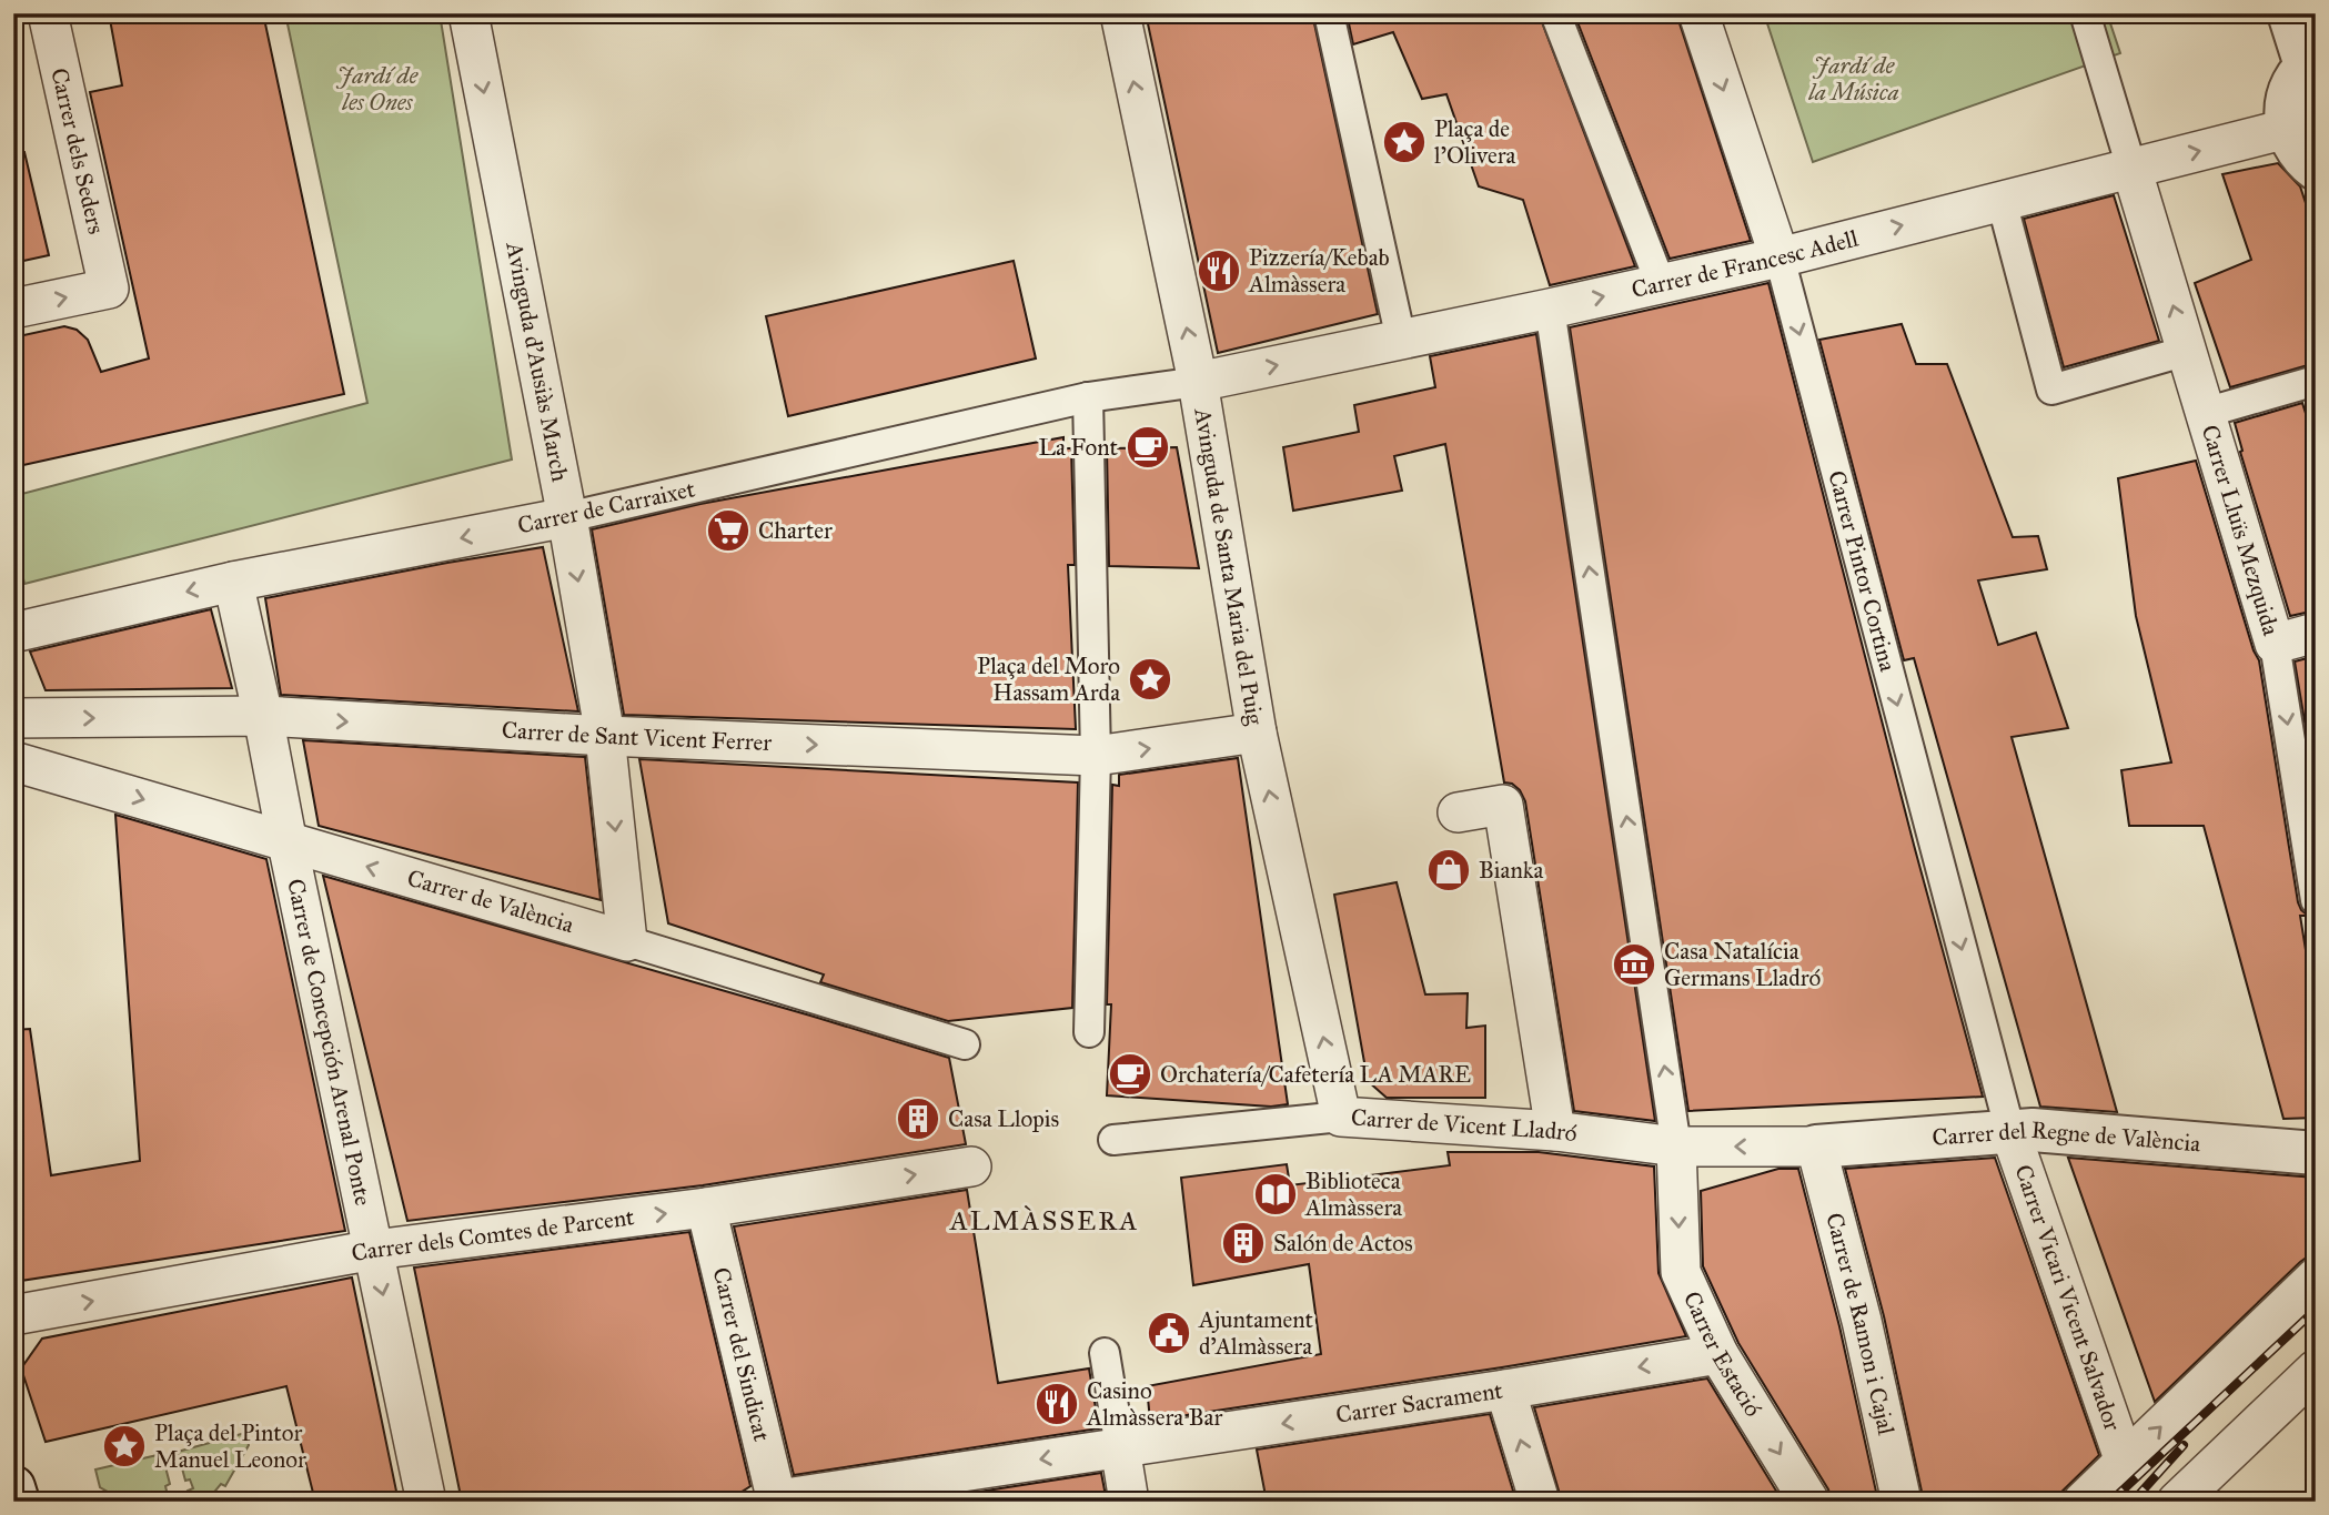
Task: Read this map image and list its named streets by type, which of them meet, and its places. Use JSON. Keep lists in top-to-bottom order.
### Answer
{
  "streets": {
    "street": [
      "Carrer dels Seders",
      "Carrer de Francesc Adell",
      "Avinguda d'Ausiàs March",
      "Carrer de Carraixet",
      "Carrer Lluïs Mezquida",
      "Avinguda de Santa Maria del Puig",
      "Carrer Pintor Cortina",
      "Carrer de Sant Vicent Ferrer",
      "Carrer de València",
      "Carrer de Concepción Arenal Ponte",
      "Carrer de Vicent Lladró",
      "Carrer del Regne de València",
      "Carrer dels Comtes de Parcent",
      "Carrer Vicari Vicent Salvador",
      "Carrer de Ramon i Cajal",
      "Carrer Estació",
      "Carrer del Sindicat",
      "Carrer Sacrament"
    ]
  },
  "crossings": [
    ["Carrer de Francesc Adell", "Carrer de Carraixet"],
    ["Carrer de Francesc Adell", "Carrer Lluïs Mezquida"],
    ["Carrer de Francesc Adell", "Avinguda de Santa Maria del Puig"],
    ["Carrer de Francesc Adell", "Carrer Pintor Cortina"],
    ["Avinguda d'Ausiàs March", "Carrer de Carraixet"],
    ["Avinguda d'Ausiàs March", "Carrer de Sant Vicent Ferrer"],
    ["Avinguda d'Ausiàs March", "Carrer de València"],
    ["Carrer de Carraixet", "Avinguda de Santa Maria del Puig"],
    ["Carrer de Carraixet", "Carrer de Concepción Arenal Ponte"],
    ["Avinguda de Santa Maria del Puig", "Carrer de Sant Vicent Ferrer"],
    ["Avinguda de Santa Maria del Puig", "Carrer de Vicent Lladró"],
    ["Carrer Pintor Cortina", "Carrer del Regne de València"],
    ["Carrer Pintor Cortina", "Carrer Vicari Vicent Salvador"],
    ["Carrer de Sant Vicent Ferrer", "Carrer de Concepción Arenal Ponte"],
    ["Carrer de València", "Carrer de Concepción Arenal Ponte"],
    ["Carrer de Concepción Arenal Ponte", "Carrer dels Comtes de Parcent"],
    ["Carrer de Vicent Lladró", "Carrer del Regne de València"],
    ["Carrer de Vicent Lladró", "Carrer de Ramon i Cajal"],
    ["Carrer de Vicent Lladró", "Carrer Estació"],
    ["Carrer del Regne de València", "Carrer Vicari Vicent Salvador"],
    ["Carrer del Regne de València", "Carrer de Ramon i Cajal"],
    ["Carrer dels Comtes de Parcent", "Carrer del Sindicat"],
    ["Carrer Estació", "Carrer Sacrament"],
    ["Carrer del Sindicat", "Carrer Sacrament"]
  ],
  "one_way": [
    "Carrer de Francesc Adell",
    "Avinguda d'Ausiàs March",
    "Carrer de Carraixet",
    "Carrer de Sant Vicent Ferrer",
    "Carrer dels Comtes de Parcent",
    "Carrer Estació",
    "Carrer Sacrament"
  ],
  "districts": ["ALMÀSSERA"],
  "parks": ["Jardí de la Música", "Jardí de les Ones"],
  "places": {
    "place": ["Plaça de l'Olivera", "Plaça del Moro Hassam Arda", "Plaça del Pintor Manuel Leonor"],
    "restaurant": ["Pizzería/Kebab Almàssera", "Casino Almàssera Bar"],
    "cafe": ["La Font", "Orchatería/Cafetería LA MARE"],
    "supermarket": ["Charter"],
    "shop": ["Bianka"],
    "museum": ["Casa Natalícia Germans Lladró"],
    "building": ["Casa Llopis", "Salón de Actos"],
    "library": ["Biblioteca Almàssera"],
    "public building": ["Ajuntament d'Almàssera"]
  }
}
